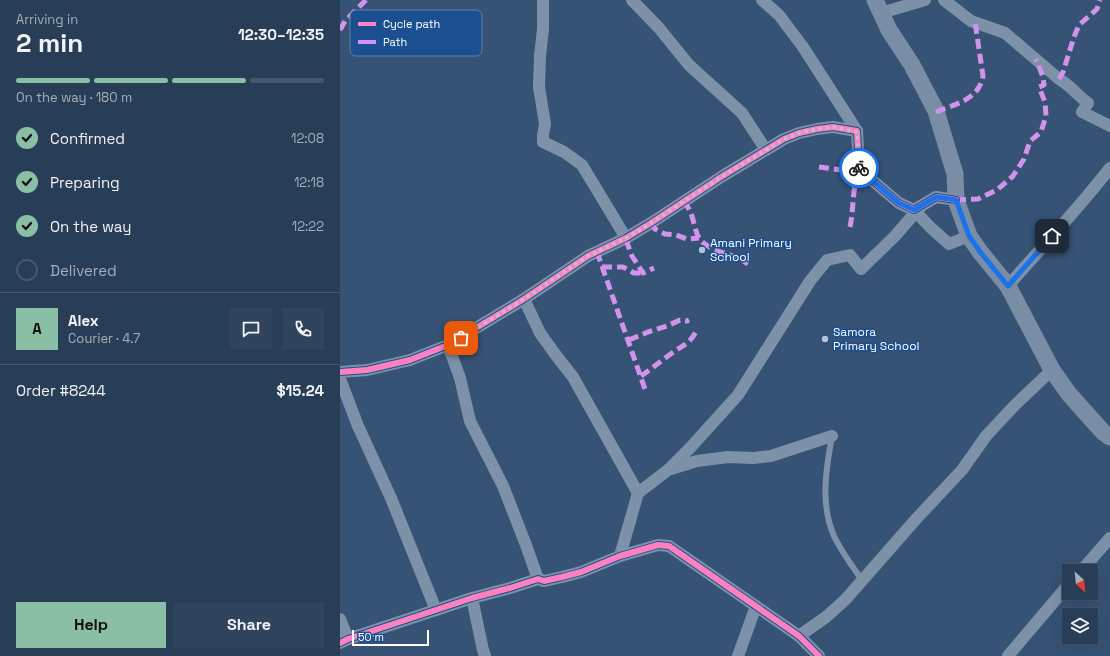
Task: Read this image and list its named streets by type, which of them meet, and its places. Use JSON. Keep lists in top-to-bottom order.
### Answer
{
  "places": ["Amani Primary School", "Samora Primary School"],
  "legend": ["Cycle path", "Path"],
  "scale_bar": "50 m",
  "north": "bottom right",
  "page": {
    "heading": ["2 min", "Arriving in", "12:30–12:35"],
    "panel": [
      "Alex",
      "Courier · 4.7",
      "Order #8244",
      "$15.24"
    ],
    "bar": "On the way · 180 m",
    "list": [
      ["Confirmed", "12:08"],
      ["Preparing", "12:18"],
      ["On the way", "12:22"],
      "Delivered"
    ],
    "round": "A",
    "buttons": ["Help", "Share"],
    "scale": "50 m"
  }
}
